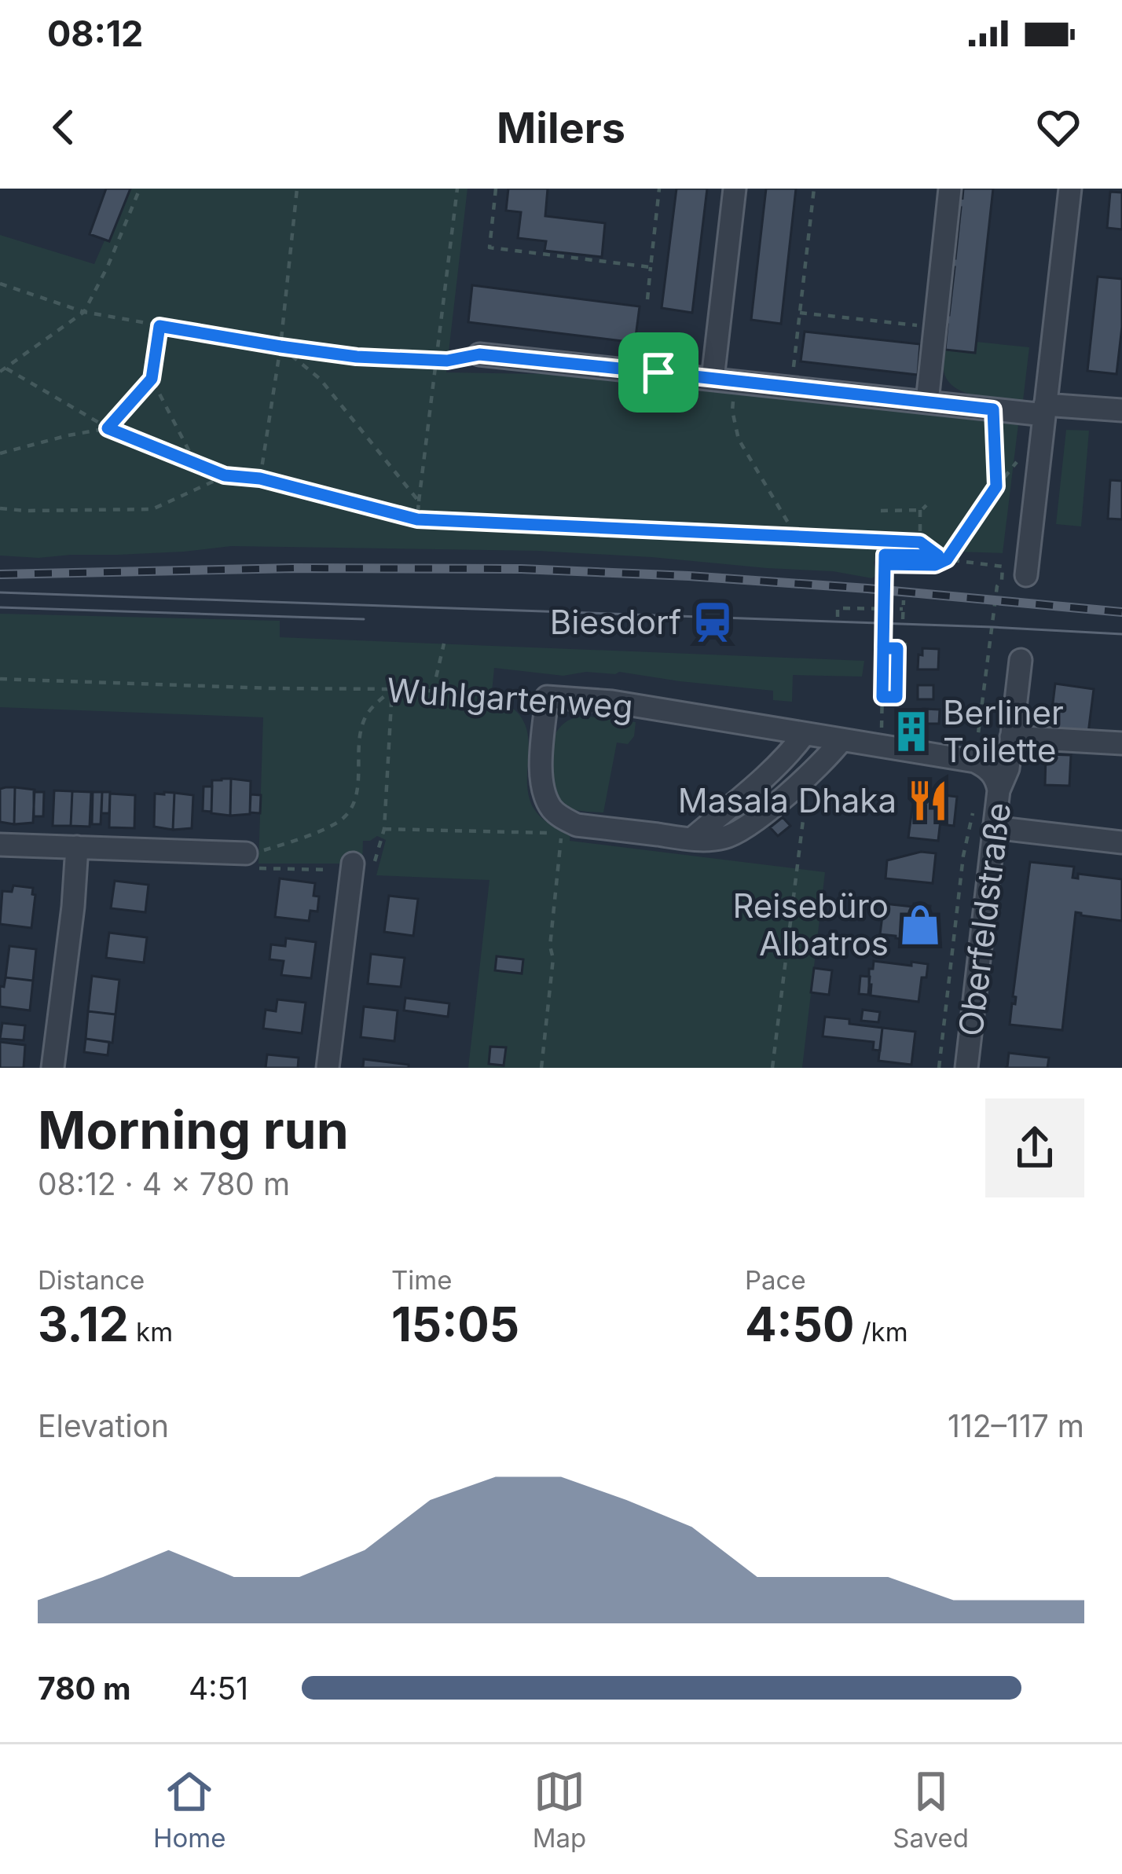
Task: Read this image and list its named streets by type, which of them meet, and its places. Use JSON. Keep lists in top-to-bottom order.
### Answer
{
  "streets": {
    "street": ["Wuhlgartenweg", "Oberfeldstraße"]
  },
  "crossings": [
    ["Wuhlgartenweg", "Oberfeldstraße"]
  ],
  "places": {
    "station": ["Biesdorf"],
    "building": ["Berliner Toilette"],
    "restaurant": ["Masala Dhaka"],
    "shop": ["Reisebüro Albatros"]
  },
  "page": {
    "status": "08:12",
    "header": "Milers",
    "heading": ["Morning run", "08:12 · 4 × 780 m"],
    "stats": [
      ["Distance", "3.12 km"],
      ["Time", "15:05"],
      ["Pace", "4:50 /km"]
    ],
    "chart": ["Elevation", "112–117 m"],
    "list": [
      {
        "name": "780 m",
        "note": "4:51"
      }
    ],
    "tabs": ["Home", "Map", "Saved"]
  }
}
